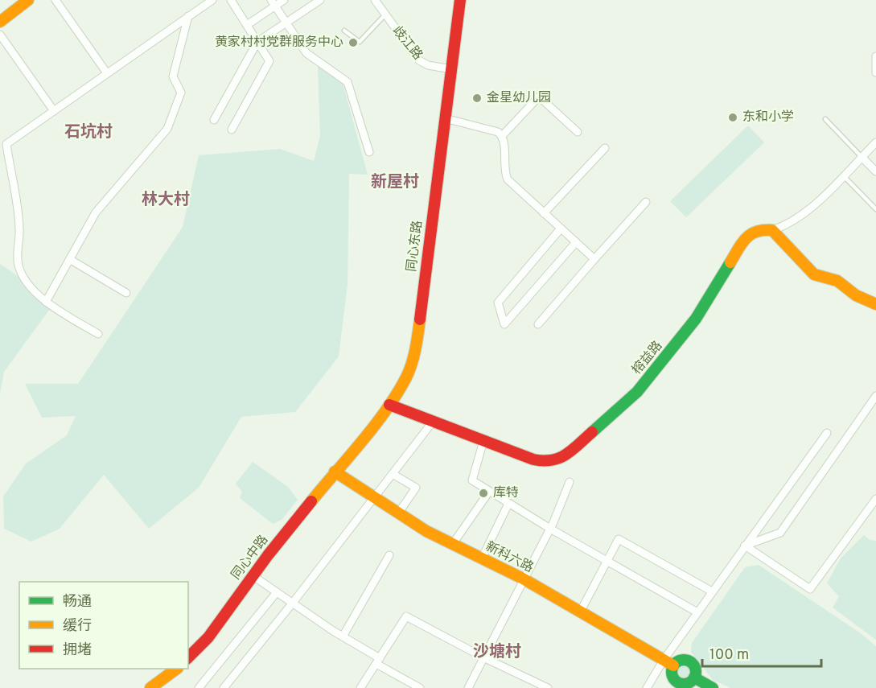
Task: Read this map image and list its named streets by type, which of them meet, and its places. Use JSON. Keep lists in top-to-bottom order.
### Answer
{
  "streets": {
    "street": [
      "歧江路",
      "同心东路",
      "榕益路",
      "同心中路",
      "新科六路"
    ]
  },
  "crossings": [
    ["歧江路", "同心东路"],
    ["同心东路", "榕益路"],
    ["同心东路", "同心中路"],
    ["同心东路", "新科六路"],
    ["同心中路", "新科六路"]
  ],
  "districts": [
    "石坑村",
    "新屋村",
    "林大村",
    "沙塘村"
  ],
  "places": [
    "黄家村村党群服务中心",
    "金星幼儿园",
    "东和小学",
    "库特"
  ],
  "legend": ["畅通", "缓行", "拥堵"],
  "scale_bar": "100 m"
}
